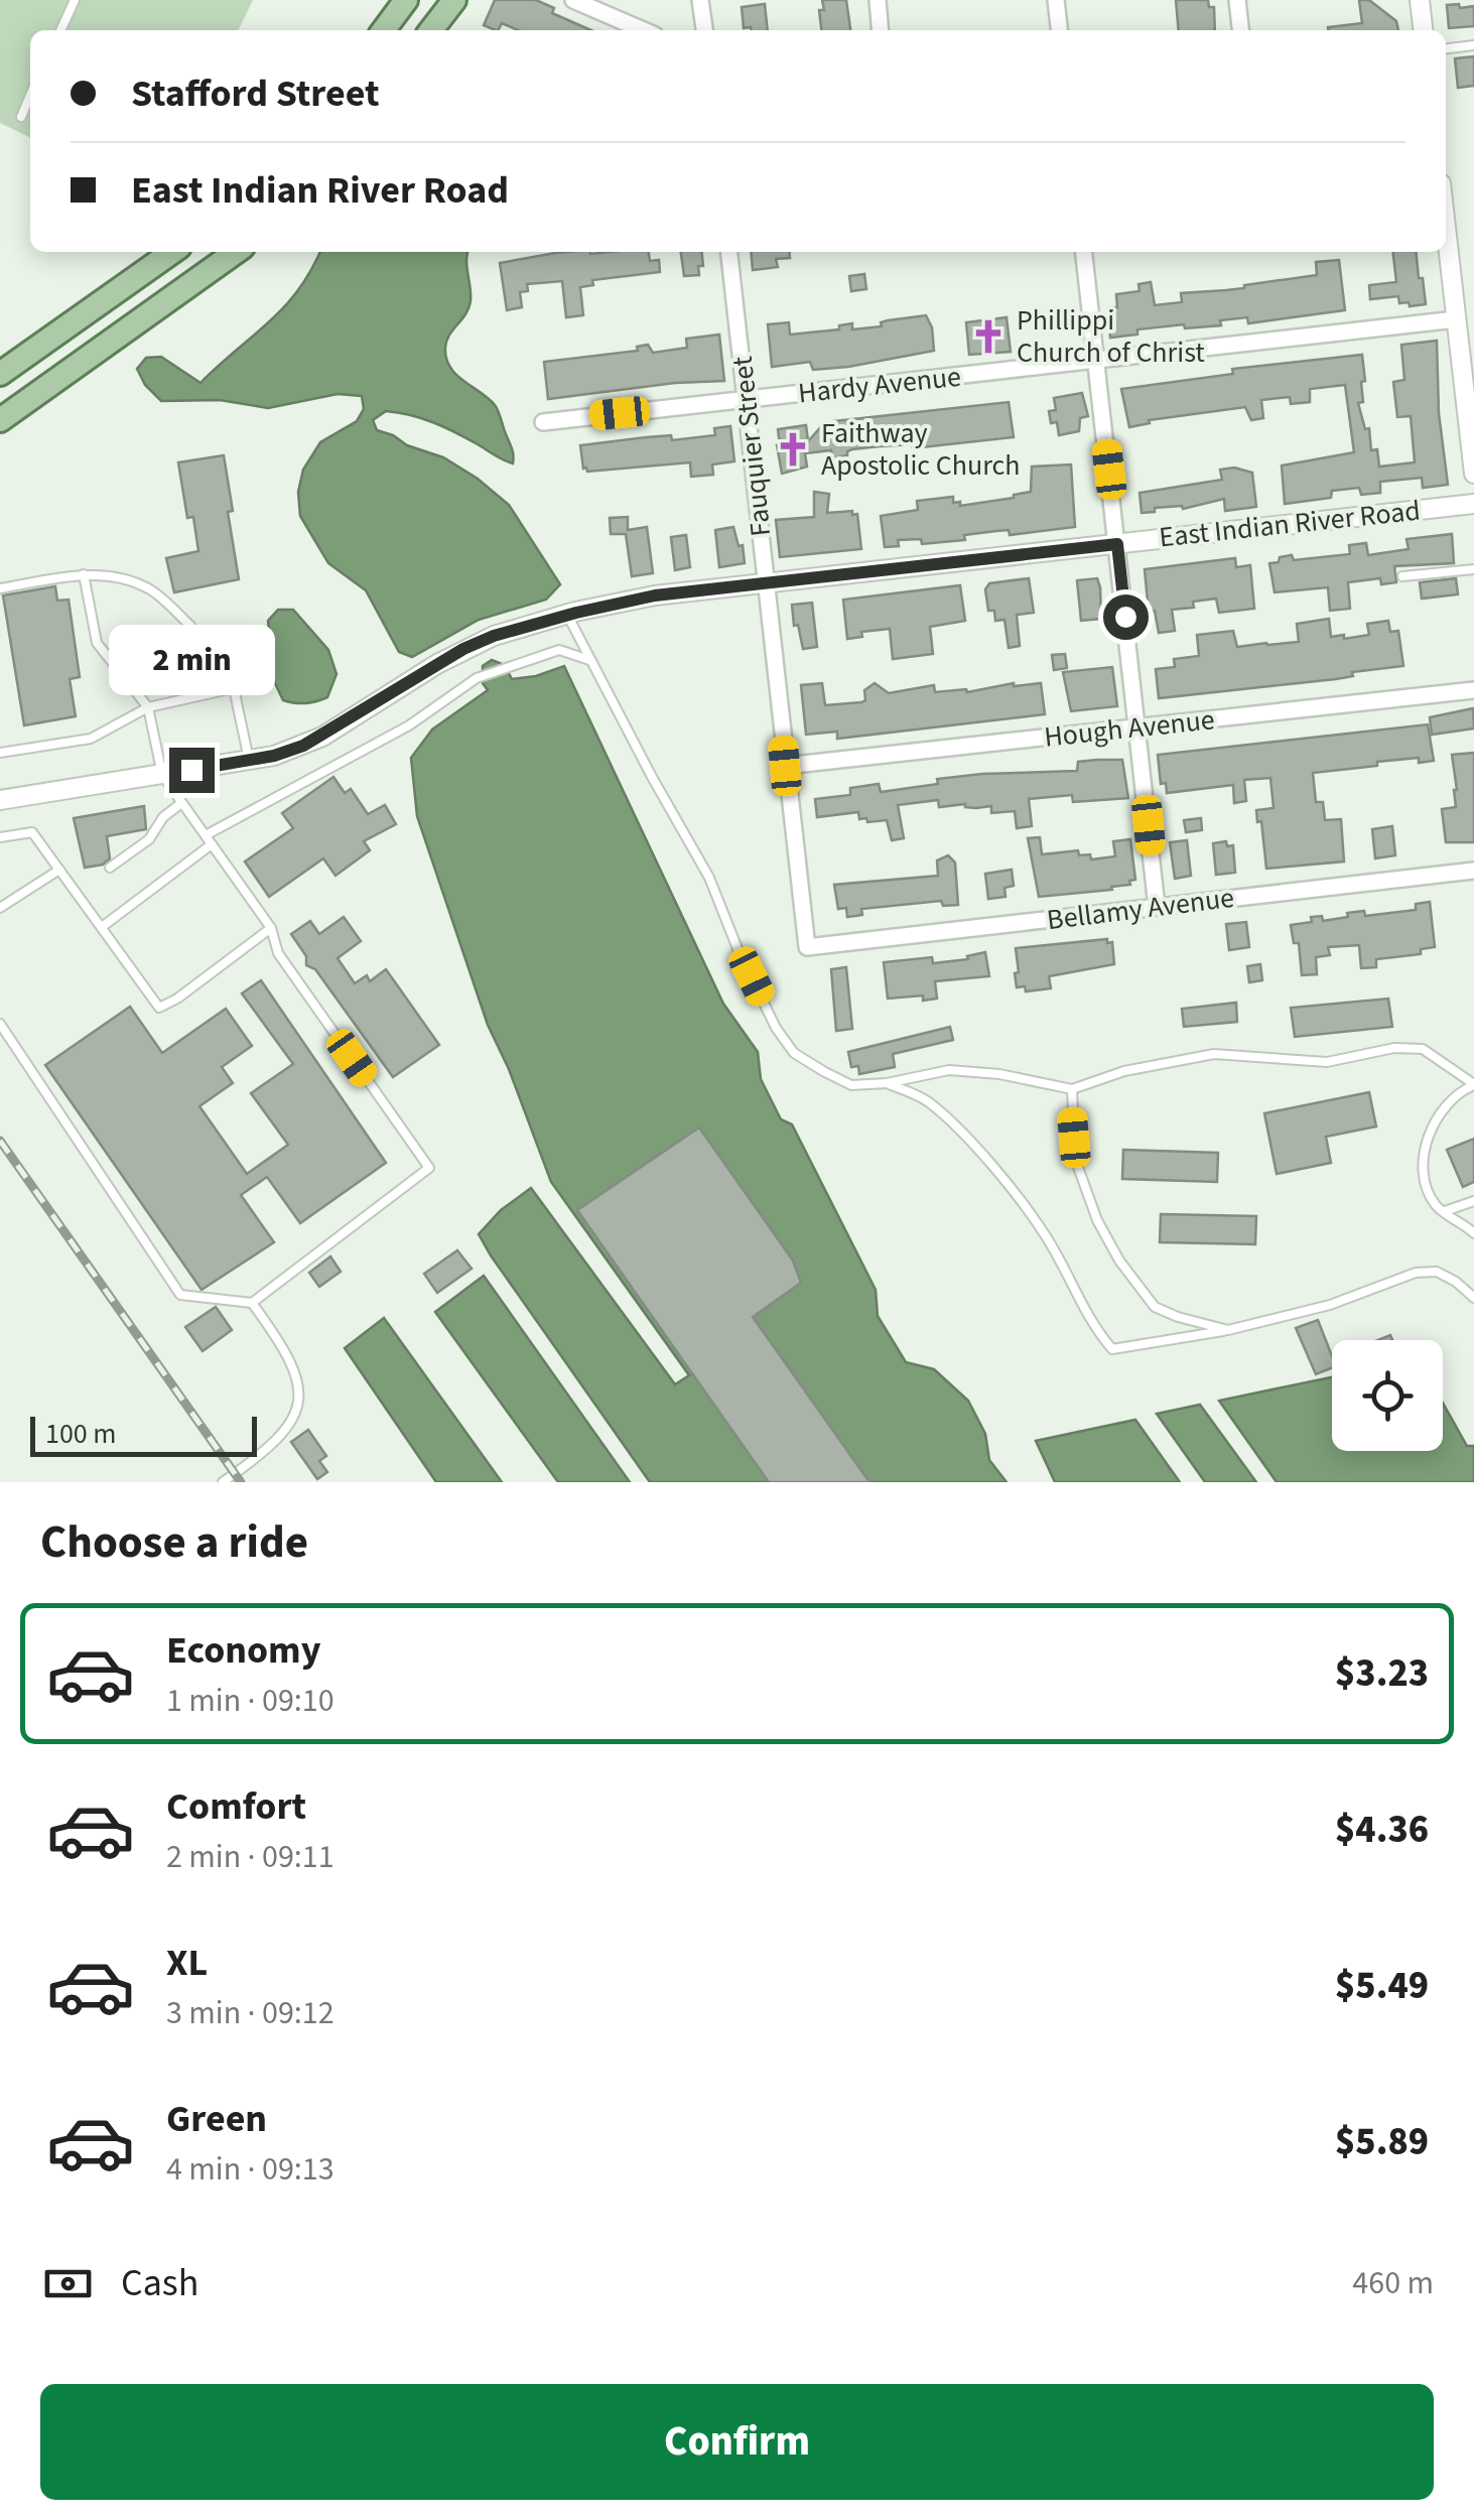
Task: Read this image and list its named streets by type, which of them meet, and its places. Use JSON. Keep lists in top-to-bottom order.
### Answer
{
  "streets": {
    "street": [
      "Hardy Avenue",
      "Fauquier Street",
      "East Indian River Road",
      "Hough Avenue",
      "Bellamy Avenue"
    ]
  },
  "crossings": [
    ["Hardy Avenue", "Fauquier Street"],
    ["Fauquier Street", "East Indian River Road"],
    ["Fauquier Street", "Hough Avenue"],
    ["Fauquier Street", "Bellamy Avenue"]
  ],
  "places": {
    "church": ["Phillippi Church of Christ", "Faithway Apostolic Church"]
  },
  "scale_bar": "100 m",
  "page": {
    "banner": ["Stafford Street", "East Indian River Road"],
    "bubble": "2 min",
    "scale": "100 m",
    "heading": "Choose a ride",
    "list": [
      {
        "name": "Economy",
        "note": "1 min · 09:10",
        "value": "$3.23"
      },
      {
        "name": "Comfort",
        "note": "2 min · 09:11",
        "value": "$4.36"
      },
      {
        "name": "XL",
        "note": "3 min · 09:12",
        "value": "$5.49"
      },
      {
        "name": "Green",
        "note": "4 min · 09:13",
        "value": "$5.89"
      }
    ],
    "pay": ["Cash", "460 m"],
    "buttons": "Confirm"
  }
}
